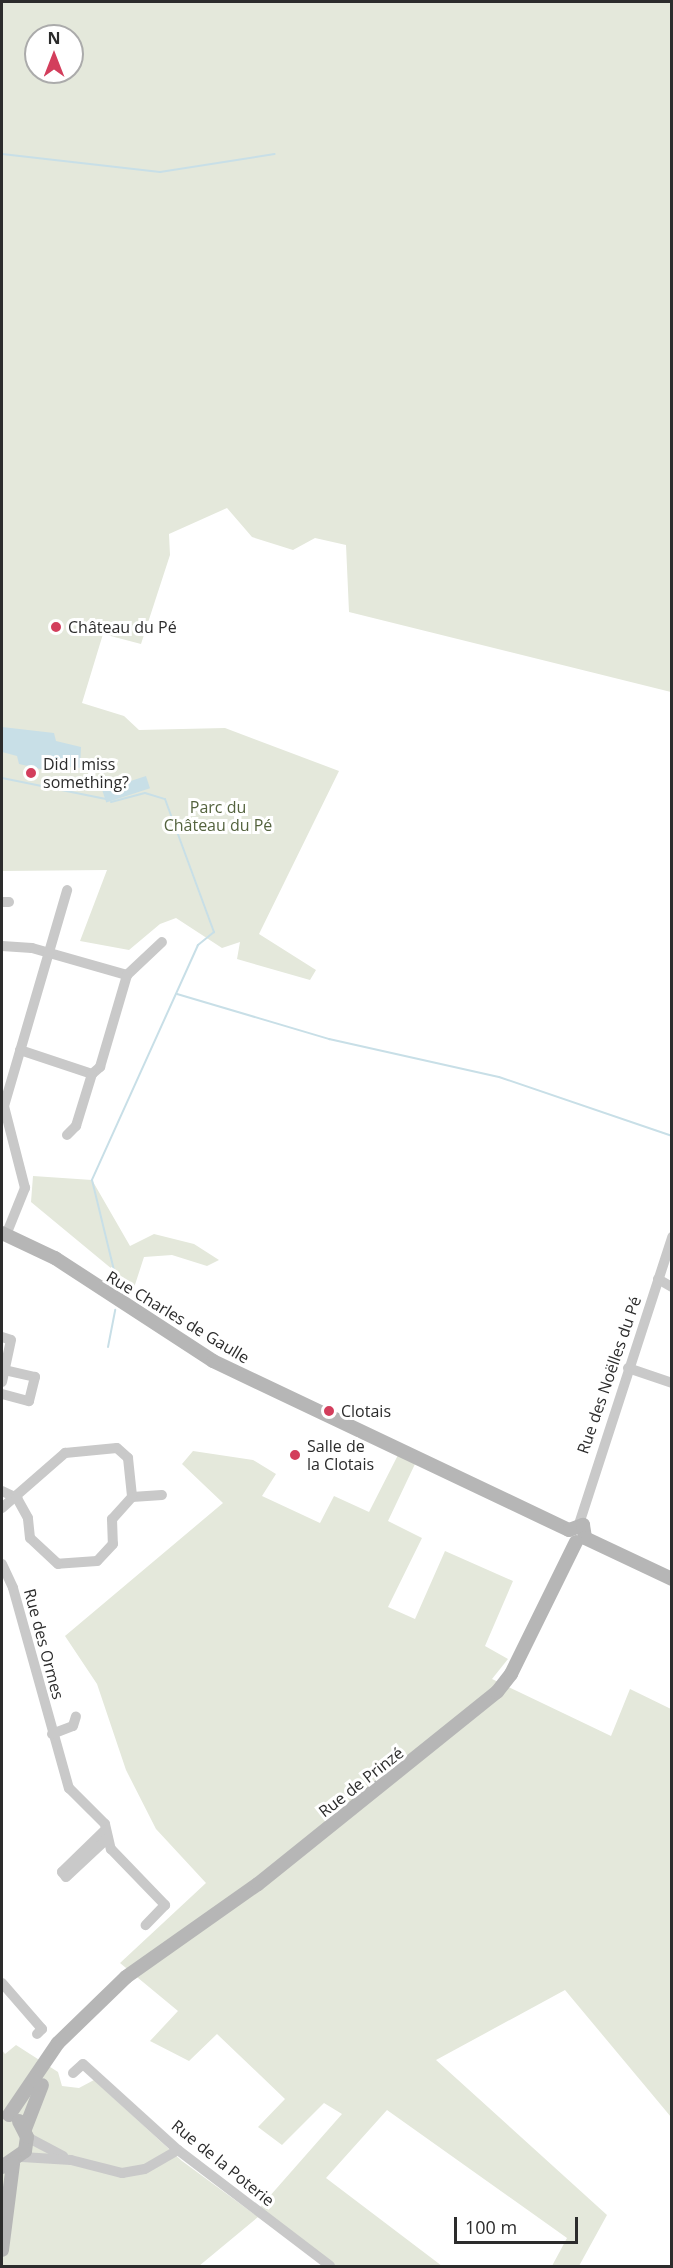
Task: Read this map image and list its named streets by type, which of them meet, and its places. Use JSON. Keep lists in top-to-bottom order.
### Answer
{
  "streets": {
    "street": [
      "Rue Charles de Gaulle",
      "Rue des Noëlles du Pé",
      "Rue des Ormes",
      "Rue de Prinzé",
      "Rue de la Poterie"
    ]
  },
  "crossings": [
    ["Rue Charles de Gaulle", "Rue des Noëlles du Pé"],
    ["Rue Charles de Gaulle", "Rue de Prinzé"],
    ["Rue des Noëlles du Pé", "Rue de Prinzé"]
  ],
  "parks": ["Parc du Château du Pé"],
  "places": [
    "Château du Pé",
    "Did I miss something?",
    "Clotais",
    "Salle de la Clotais"
  ],
  "scale_bar": "100 m",
  "north": "top"
}
